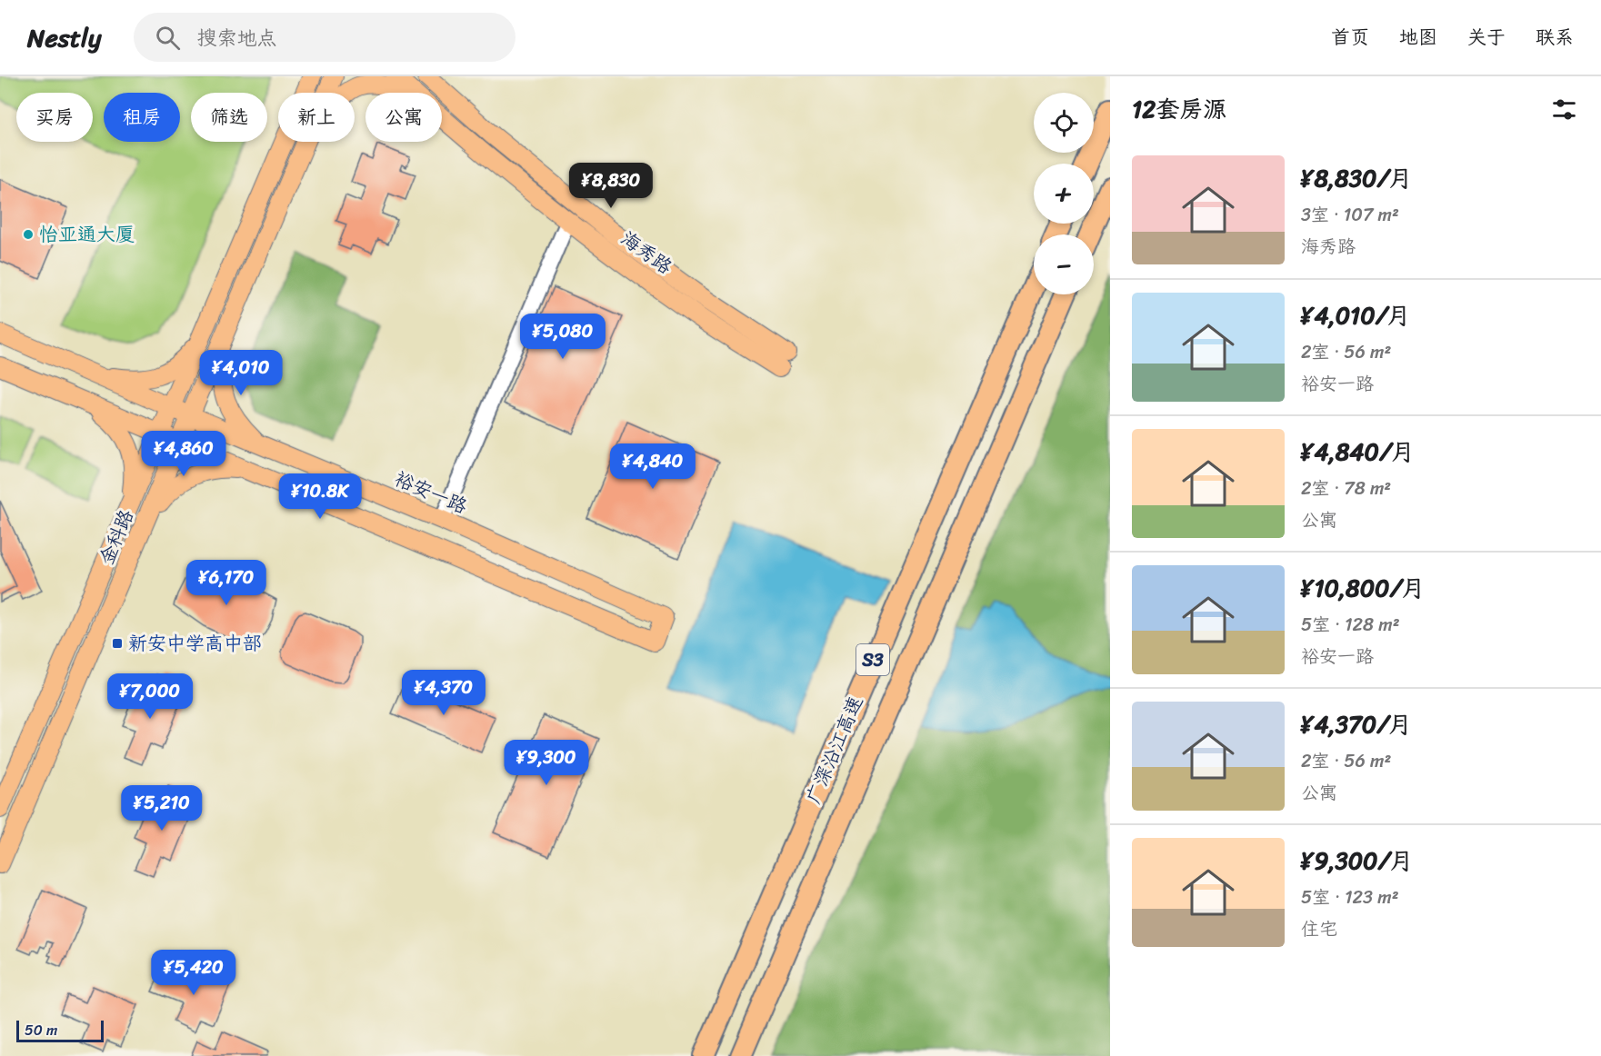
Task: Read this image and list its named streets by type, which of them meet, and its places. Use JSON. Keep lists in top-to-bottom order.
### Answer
{
  "streets": {
    "highway": ["S3", "广深沿江高速"],
    "main road": ["海秀路", "裕安一路", "金科路"]
  },
  "crossings": [
    ["裕安一路", "金科路"]
  ],
  "places": {
    "other": ["怡亚通大厦"],
    "transit": ["新安中学高中部"]
  },
  "scale_bar": "50 m",
  "page": {
    "header": "Nestly",
    "search": "搜索地点",
    "nav": [
      "首页",
      "地图",
      "关于",
      "联系"
    ],
    "heading": "12套房源",
    "map_buttons": ["+", "−"],
    "chip": [
      "买房",
      "租房",
      "筛选",
      "新上",
      "公寓"
    ],
    "list": [
      {
        "name": "¥8,830/月",
        "note": "3室 · 107 m² · 海秀路"
      },
      {
        "name": "¥4,010/月",
        "note": "2室 · 56 m² · 裕安一路"
      },
      {
        "name": "¥4,840/月",
        "note": "2室 · 78 m² · 公寓"
      },
      {
        "name": "¥10,800/月",
        "note": "5室 · 128 m² · 裕安一路"
      },
      {
        "name": "¥4,370/月",
        "note": "2室 · 56 m² · 公寓"
      },
      {
        "name": "¥9,300/月",
        "note": "5室 · 123 m² · 住宅"
      }
    ],
    "price": [
      "¥8,830",
      "¥5,080",
      "¥4,010",
      "¥4,860",
      "¥4,840",
      "¥10.8K",
      "¥6,170",
      "¥4,370",
      "¥7,000",
      "¥9,300",
      "¥5,210",
      "¥5,420"
    ],
    "scale": "50 m"
  }
}
